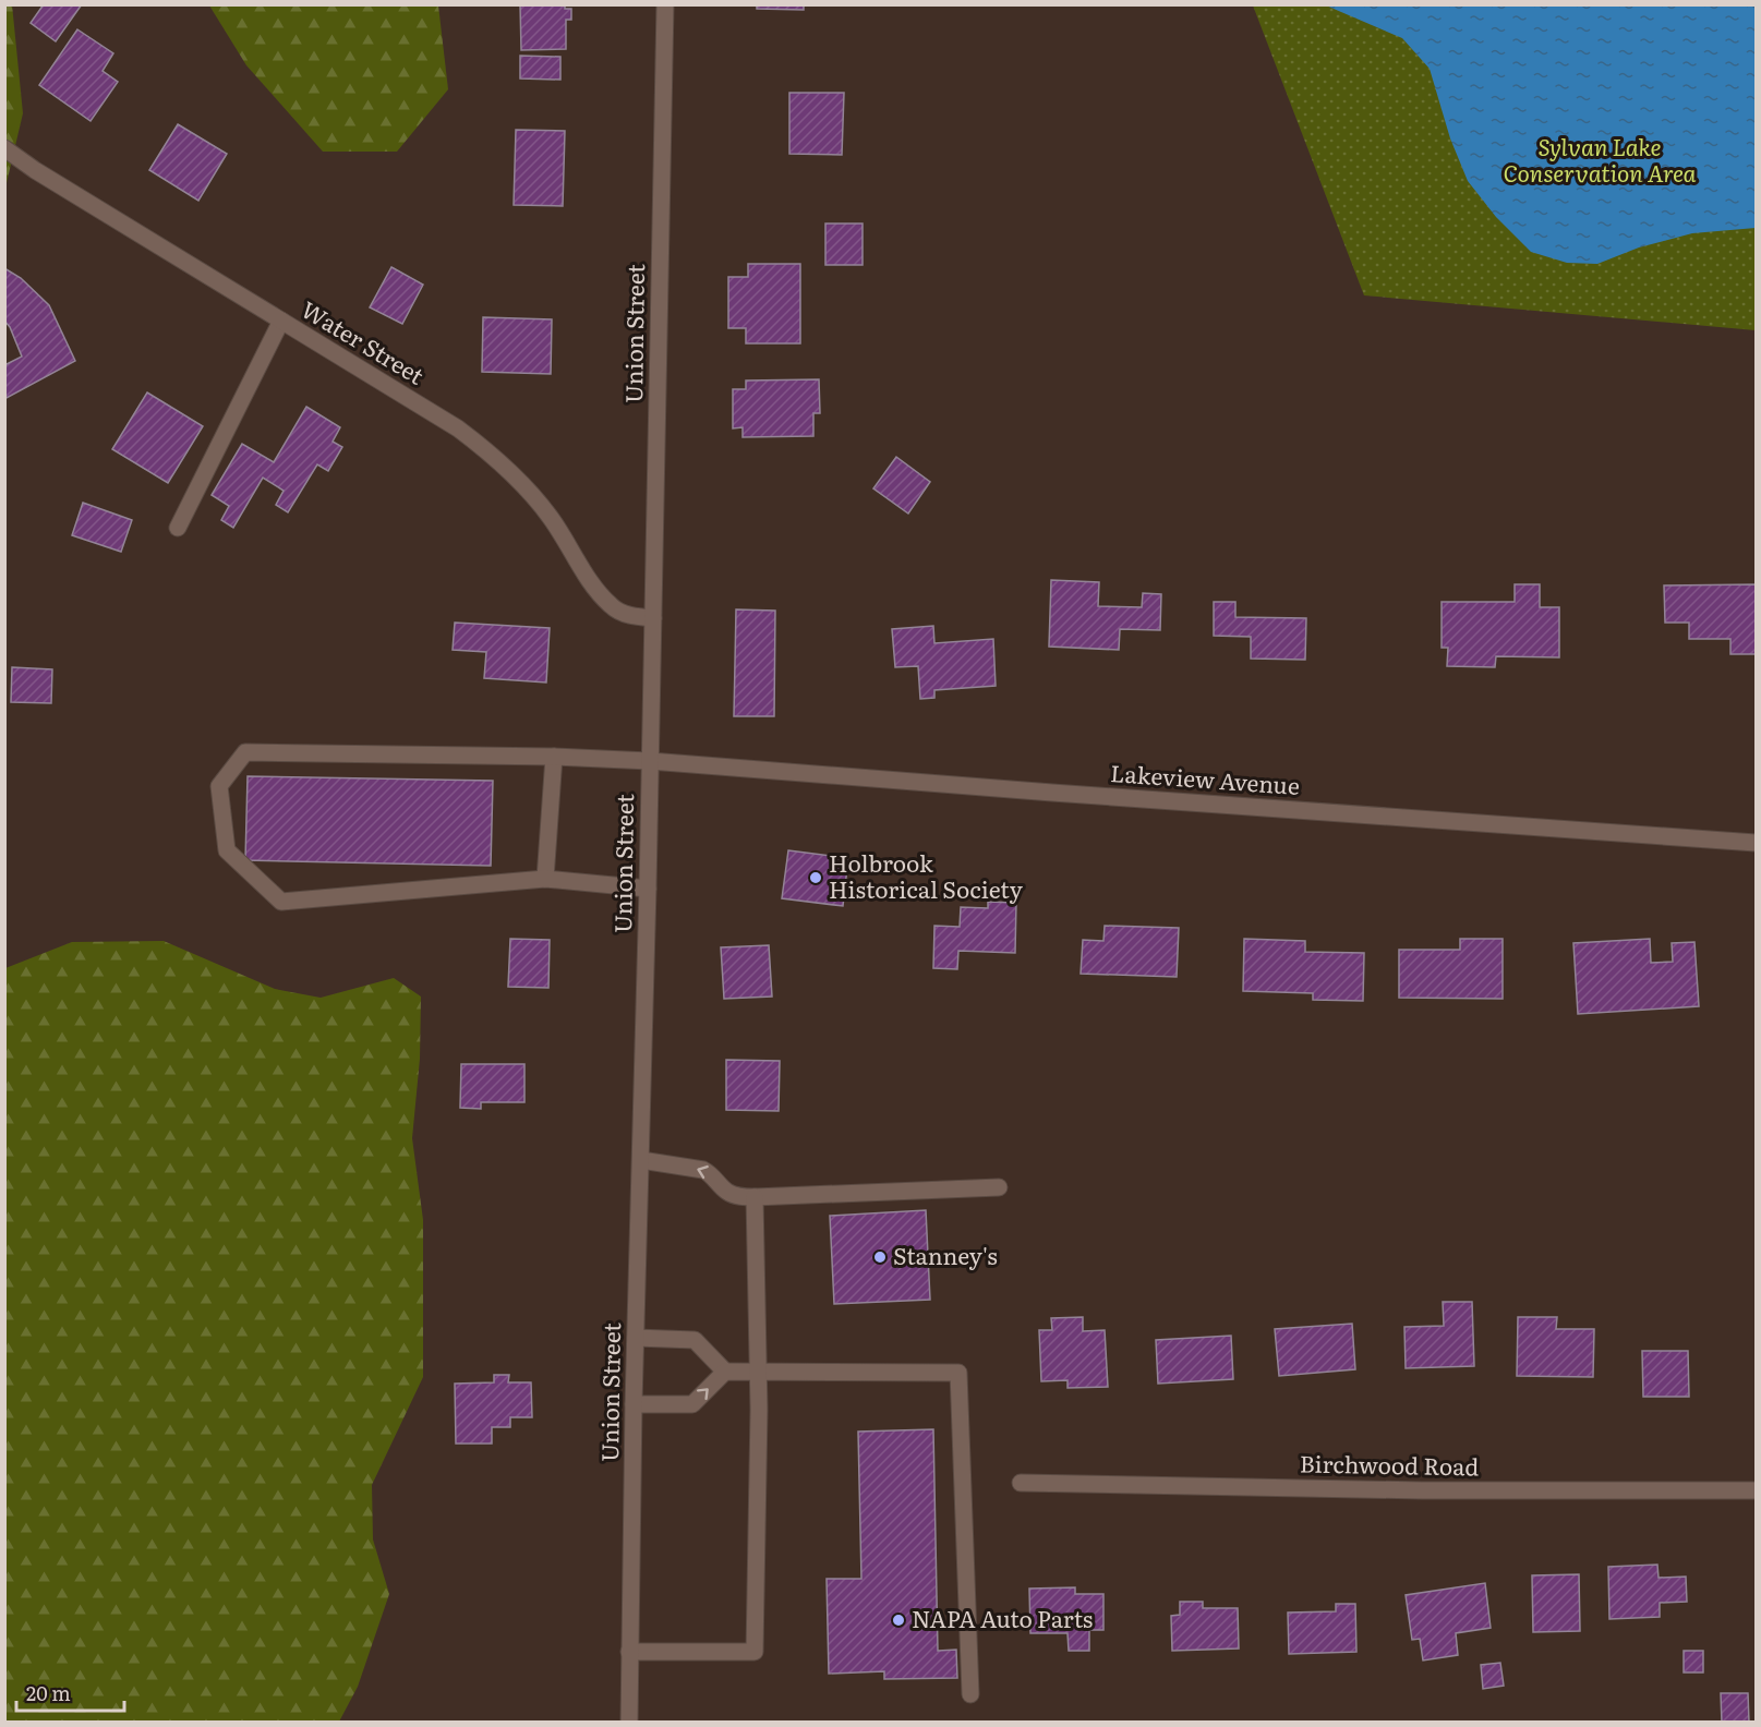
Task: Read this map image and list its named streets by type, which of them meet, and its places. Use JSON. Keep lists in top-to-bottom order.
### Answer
{
  "streets": {
    "street": [
      "Union Street",
      "Water Street",
      "Lakeview Avenue",
      "Birchwood Road"
    ]
  },
  "crossings": [
    ["Union Street", "Water Street"],
    ["Union Street", "Lakeview Avenue"]
  ],
  "parks": ["Sylvan Lake Conservation Area"],
  "places": ["Holbrook Historical Society", "Stanney's", "NAPA Auto Parts"],
  "scale_bar": "20 m"
}
